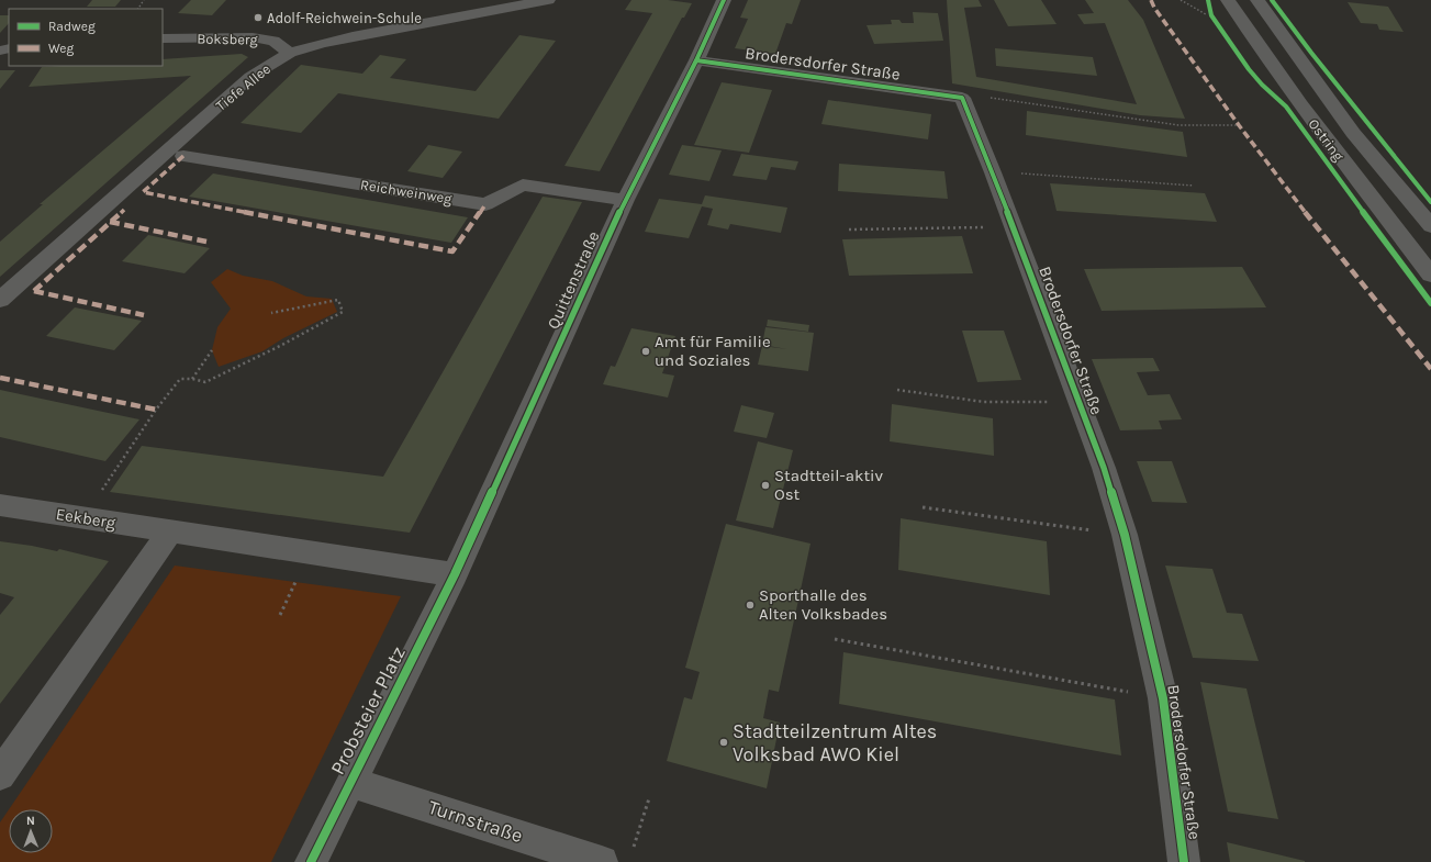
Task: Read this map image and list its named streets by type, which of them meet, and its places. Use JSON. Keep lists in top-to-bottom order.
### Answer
{
  "streets": {
    "street": [
      "Boksberg",
      "Brodersdorfer Straße",
      "Tiefe Allee",
      "Ostring",
      "Reichweinweg",
      "Quittenstraße",
      "Eekberg",
      "Probsteier Platz",
      "Turnstraße"
    ]
  },
  "crossings": [
    ["Boksberg", "Tiefe Allee"],
    ["Brodersdorfer Straße", "Quittenstraße"],
    ["Reichweinweg", "Quittenstraße"],
    ["Quittenstraße", "Probsteier Platz"],
    ["Probsteier Platz", "Turnstraße"]
  ],
  "places": [
    "Adolf-Reichwein-Schule",
    "Amt für Familie und Soziales",
    "Stadtteil-aktiv Ost",
    "Sporthalle des Alten Volksbades",
    "Stadtteilzentrum Altes Volksbad AWO Kiel"
  ],
  "legend": ["Radweg", "Weg"],
  "north": "top"
}
